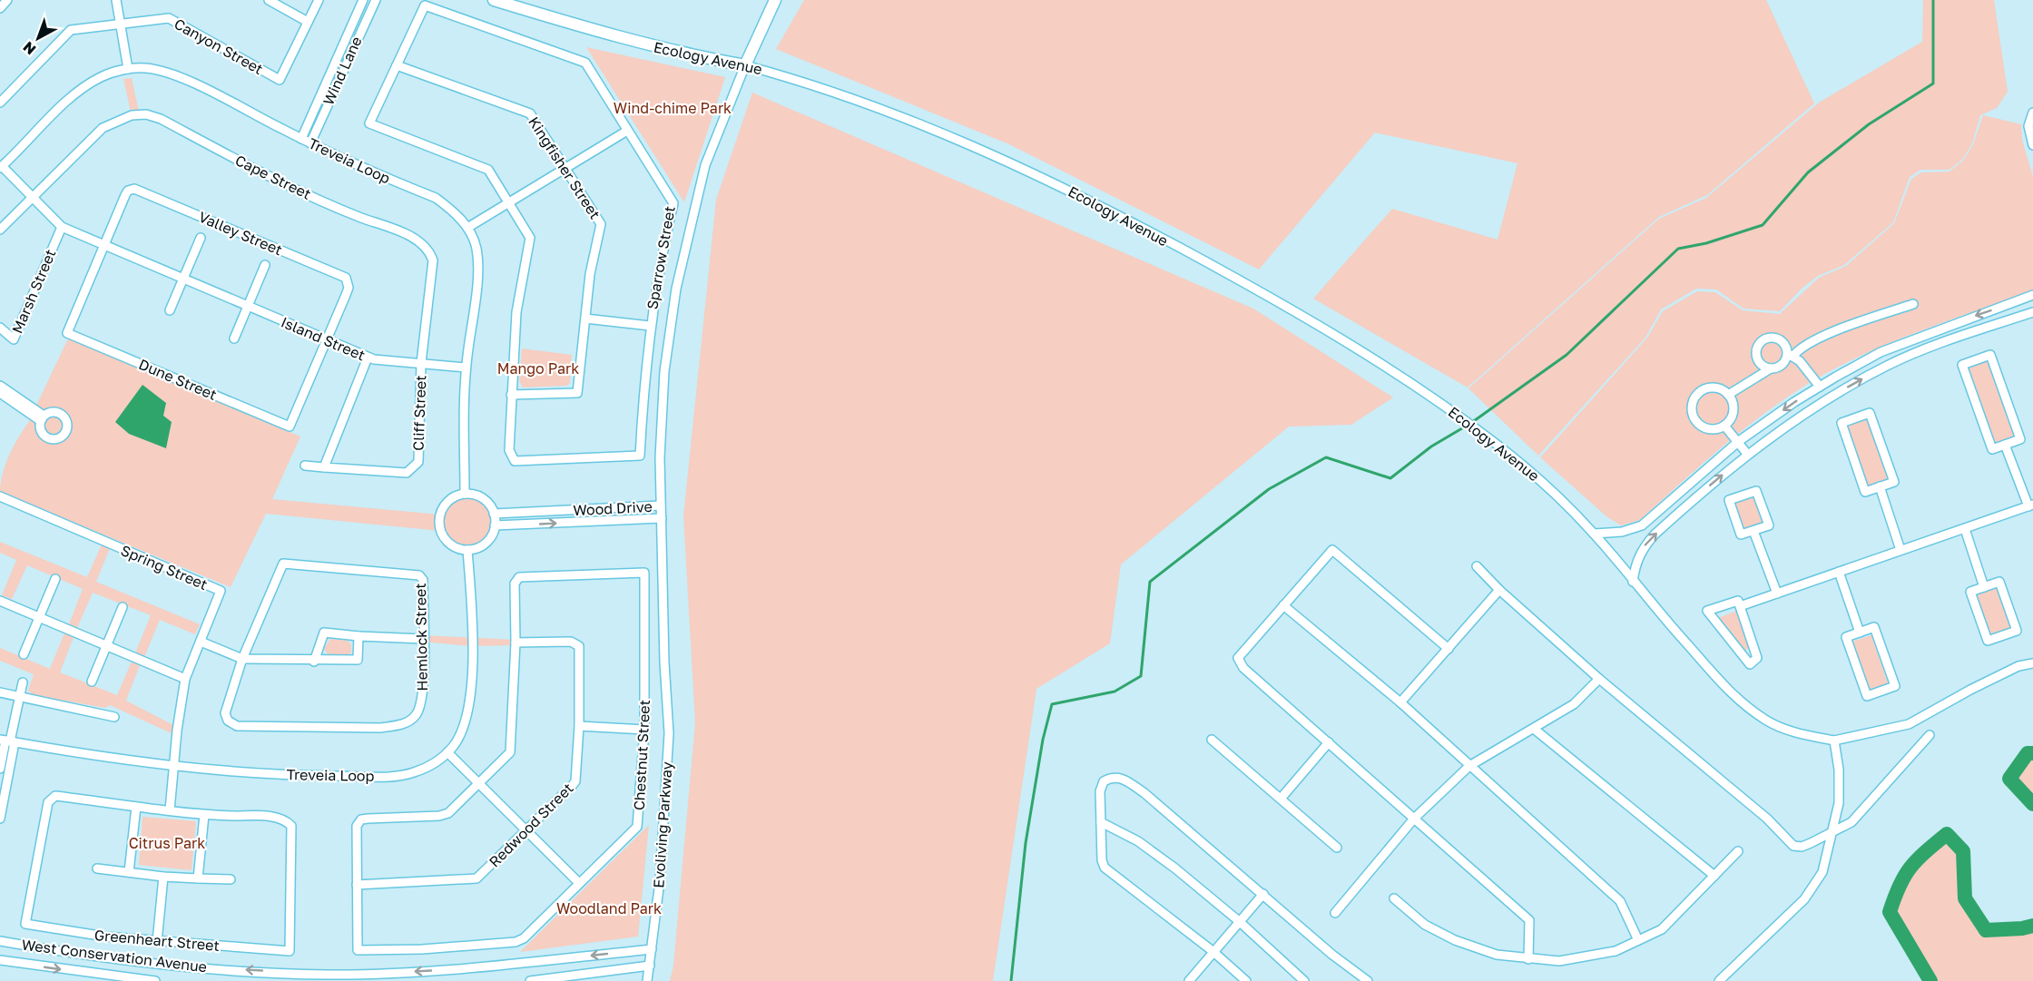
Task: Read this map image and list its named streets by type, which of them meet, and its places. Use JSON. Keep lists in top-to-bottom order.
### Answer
{
  "streets": {
    "street": [
      "Canyon Street",
      "Ecology Avenue",
      "Wind Lane",
      "Treveia Loop",
      "Kingfisher Street",
      "Cape Street",
      "Valley Street",
      "Sparrow Street",
      "Marsh Street",
      "Island Street",
      "Dune Street",
      "Cliff Street",
      "Wood Drive",
      "Spring Street",
      "Hemlock Street",
      "Chestnut Street",
      "Redwood Street",
      "Evoliving Parkway",
      "Greenheart Street",
      "West Conservation Avenue"
    ]
  },
  "crossings": [
    ["Ecology Avenue", "Evoliving Parkway"],
    ["Wind Lane", "Treveia Loop"],
    ["Treveia Loop", "Island Street"],
    ["Treveia Loop", "Wood Drive"],
    ["Treveia Loop", "Spring Street"],
    ["Kingfisher Street", "Sparrow Street"],
    ["Cape Street", "Island Street"],
    ["Cape Street", "Cliff Street"],
    ["Valley Street", "Island Street"],
    ["Valley Street", "Dune Street"],
    ["Marsh Street", "Island Street"],
    ["Island Street", "Dune Street"],
    ["Island Street", "Cliff Street"],
    ["Wood Drive", "Evoliving Parkway"],
    ["Chestnut Street", "Redwood Street"],
    ["Evoliving Parkway", "West Conservation Avenue"]
  ],
  "parks": [
    "Wind-chime Park",
    "Mango Park",
    "Citrus Park",
    "Woodland Park"
  ],
  "north": "bottom left"
}
